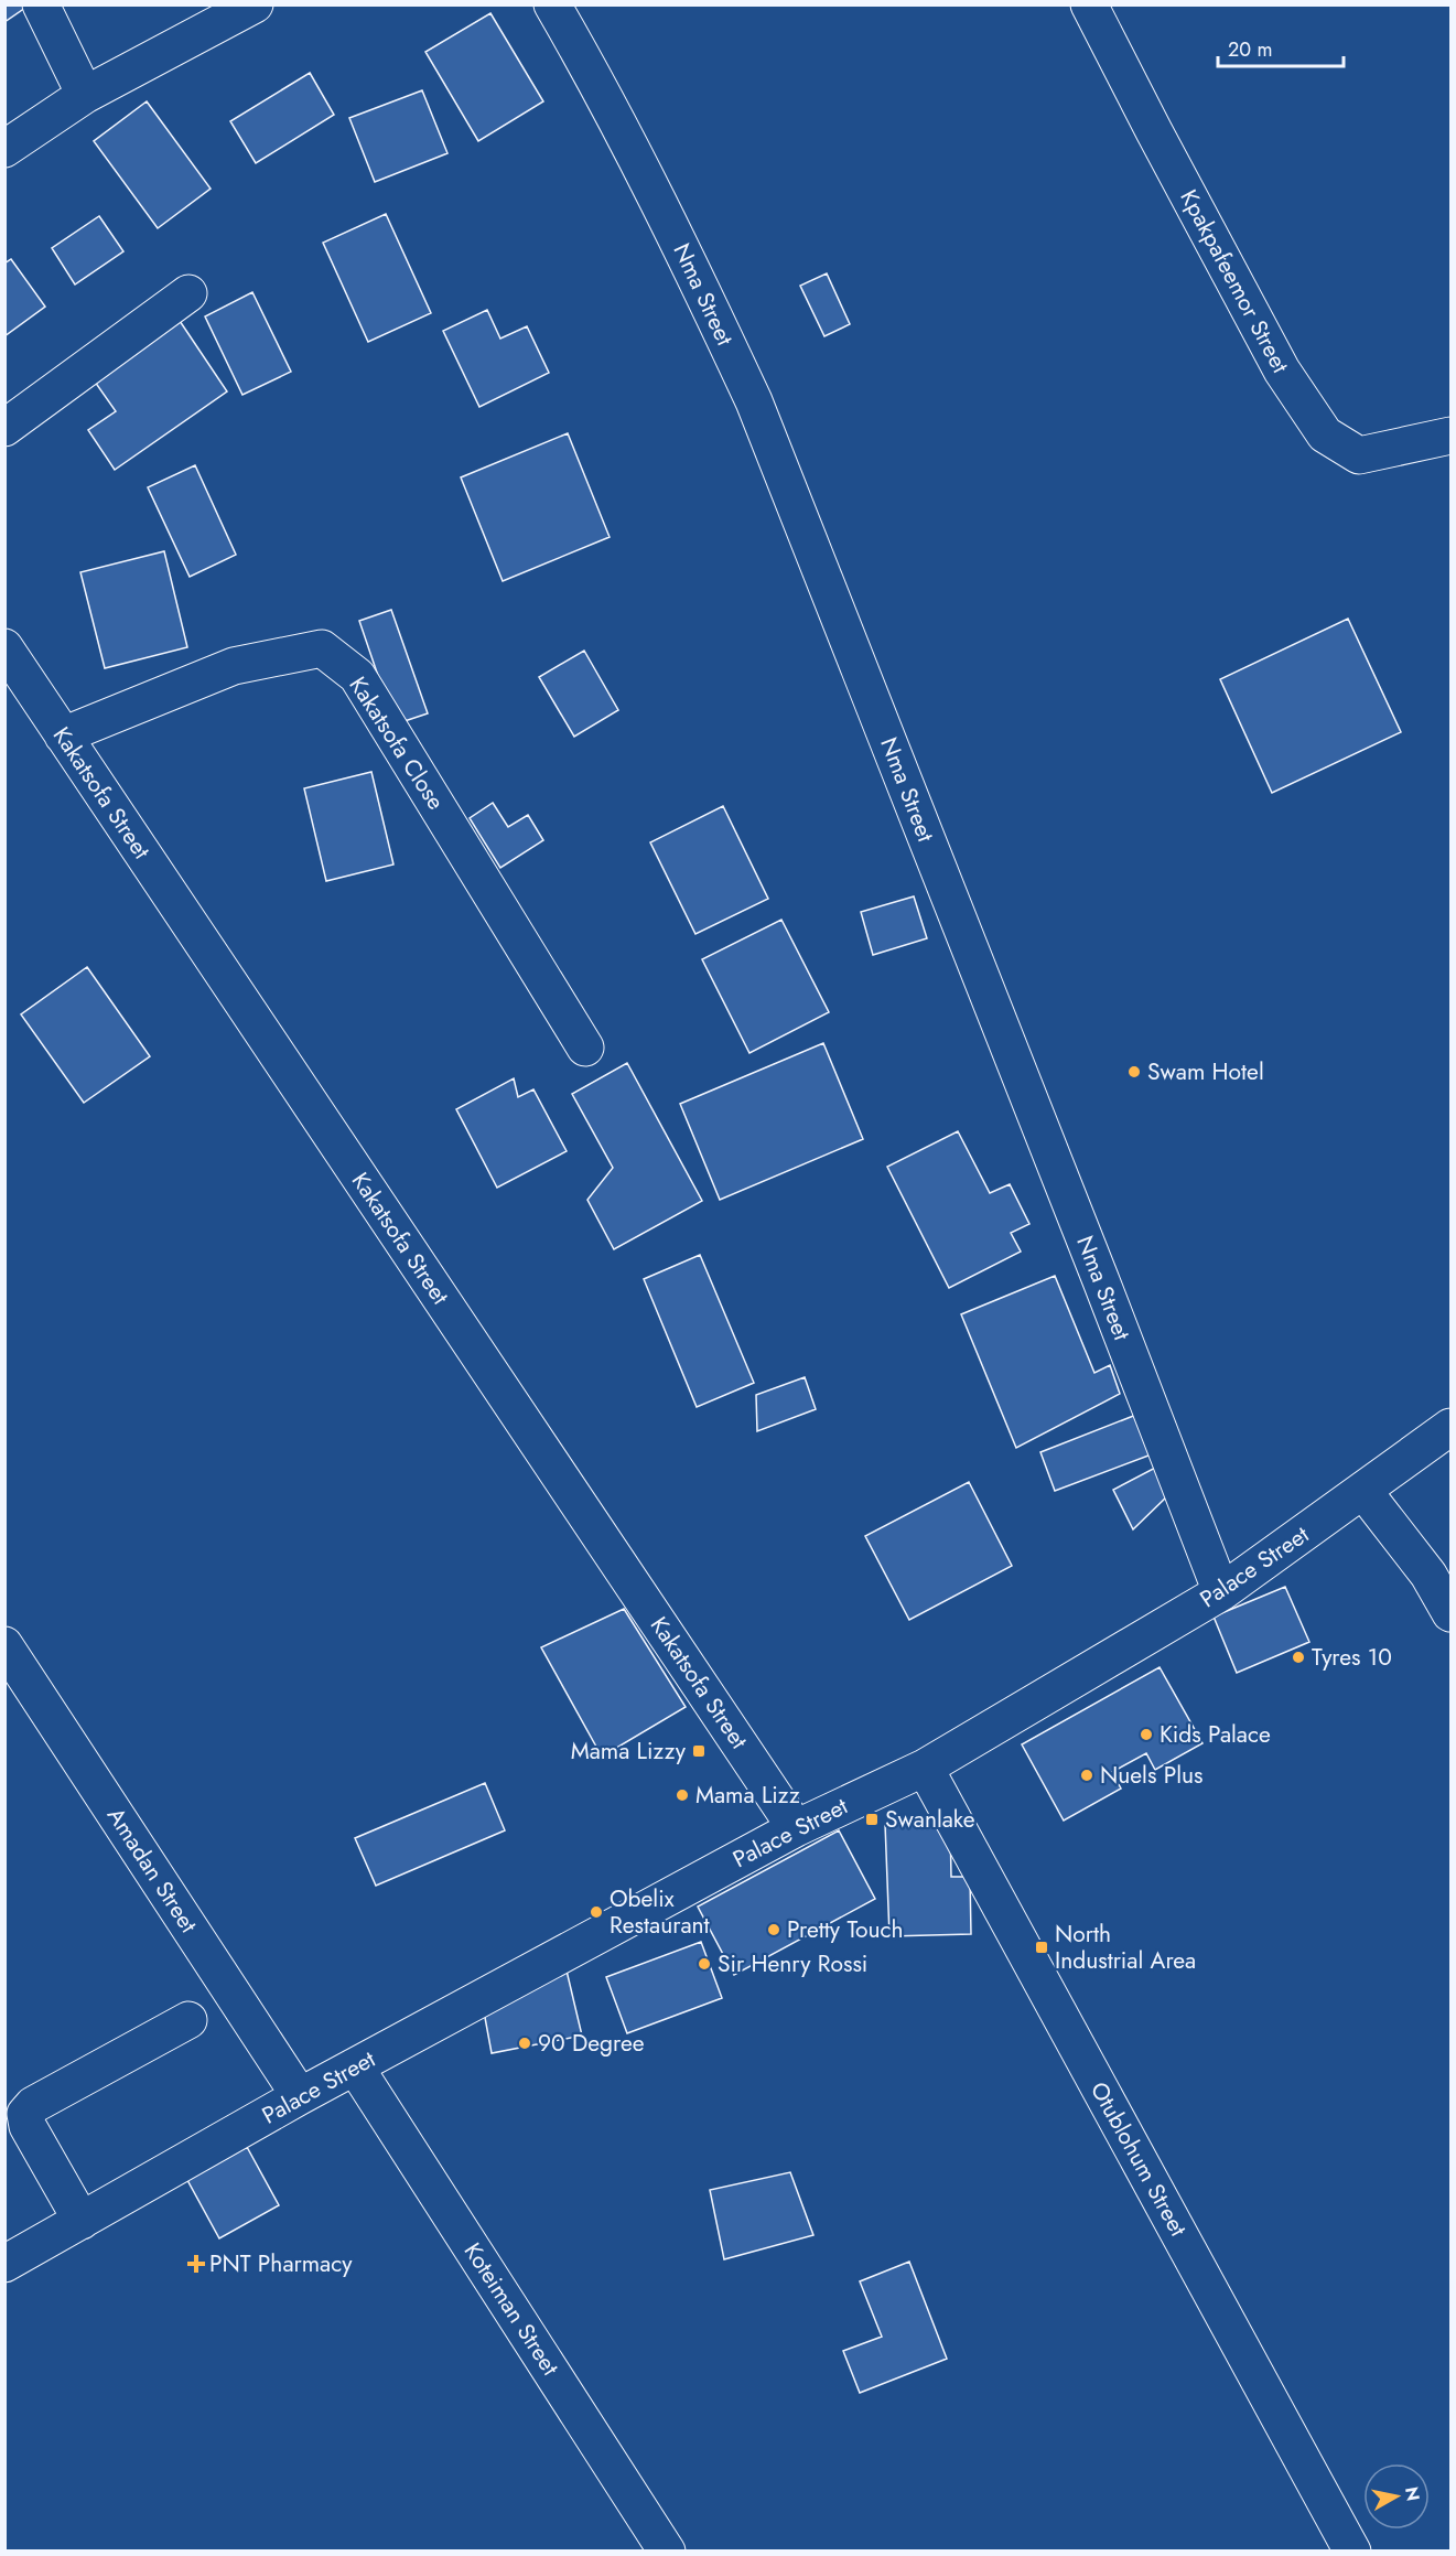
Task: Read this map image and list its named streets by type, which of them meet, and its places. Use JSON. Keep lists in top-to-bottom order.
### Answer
{
  "streets": {
    "street": [
      "Kpakpafeemor Street",
      "Nma Street",
      "Kakatsofa Close",
      "Kakatsofa Street",
      "Palace Street",
      "Amadan Street",
      "Otublohum Street",
      "Koteiman Street"
    ]
  },
  "crossings": [
    ["Nma Street", "Palace Street"],
    ["Kakatsofa Close", "Kakatsofa Street"],
    ["Kakatsofa Street", "Palace Street"],
    ["Palace Street", "Amadan Street"],
    ["Palace Street", "Otublohum Street"],
    ["Palace Street", "Koteiman Street"]
  ],
  "places": {
    "other": [
      "Swam Hotel",
      "Tyres 10",
      "Kids Palace",
      "Nuels Plus",
      "Mama Lizz",
      "Obelix Restaurant",
      "Pretty Touch",
      "Sir Henry Rossi",
      "90 Degree"
    ],
    "transit": ["Mama Lizzy", "Swanlake", "North Industrial Area"],
    "health": ["PNT Pharmacy"]
  },
  "scale_bar": "20 m",
  "north": "right"
}
